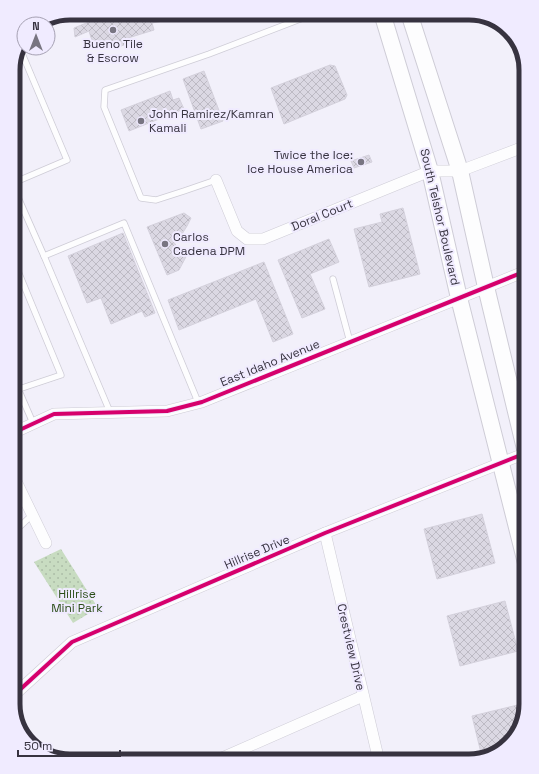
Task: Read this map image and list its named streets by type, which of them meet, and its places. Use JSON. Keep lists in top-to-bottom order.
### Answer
{
  "streets": {
    "main road": ["South Telshor Boulevard"],
    "street": [
      "Doral Court",
      "East Idaho Avenue",
      "Hillrise Drive",
      "Crestview Drive"
    ]
  },
  "crossings": [
    ["Doral Court", "South Telshor Boulevard"],
    ["South Telshor Boulevard", "East Idaho Avenue"],
    ["South Telshor Boulevard", "Hillrise Drive"],
    ["Hillrise Drive", "Crestview Drive"]
  ],
  "parks": ["Hillrise Mini Park"],
  "places": [
    "Bueno Tile & Escrow",
    "John Ramirez/Kamran Kamali",
    "Twice the Ice: Ice House America",
    "Carlos Cadena DPM"
  ],
  "scale_bar": "50 m",
  "north": "top"
}
